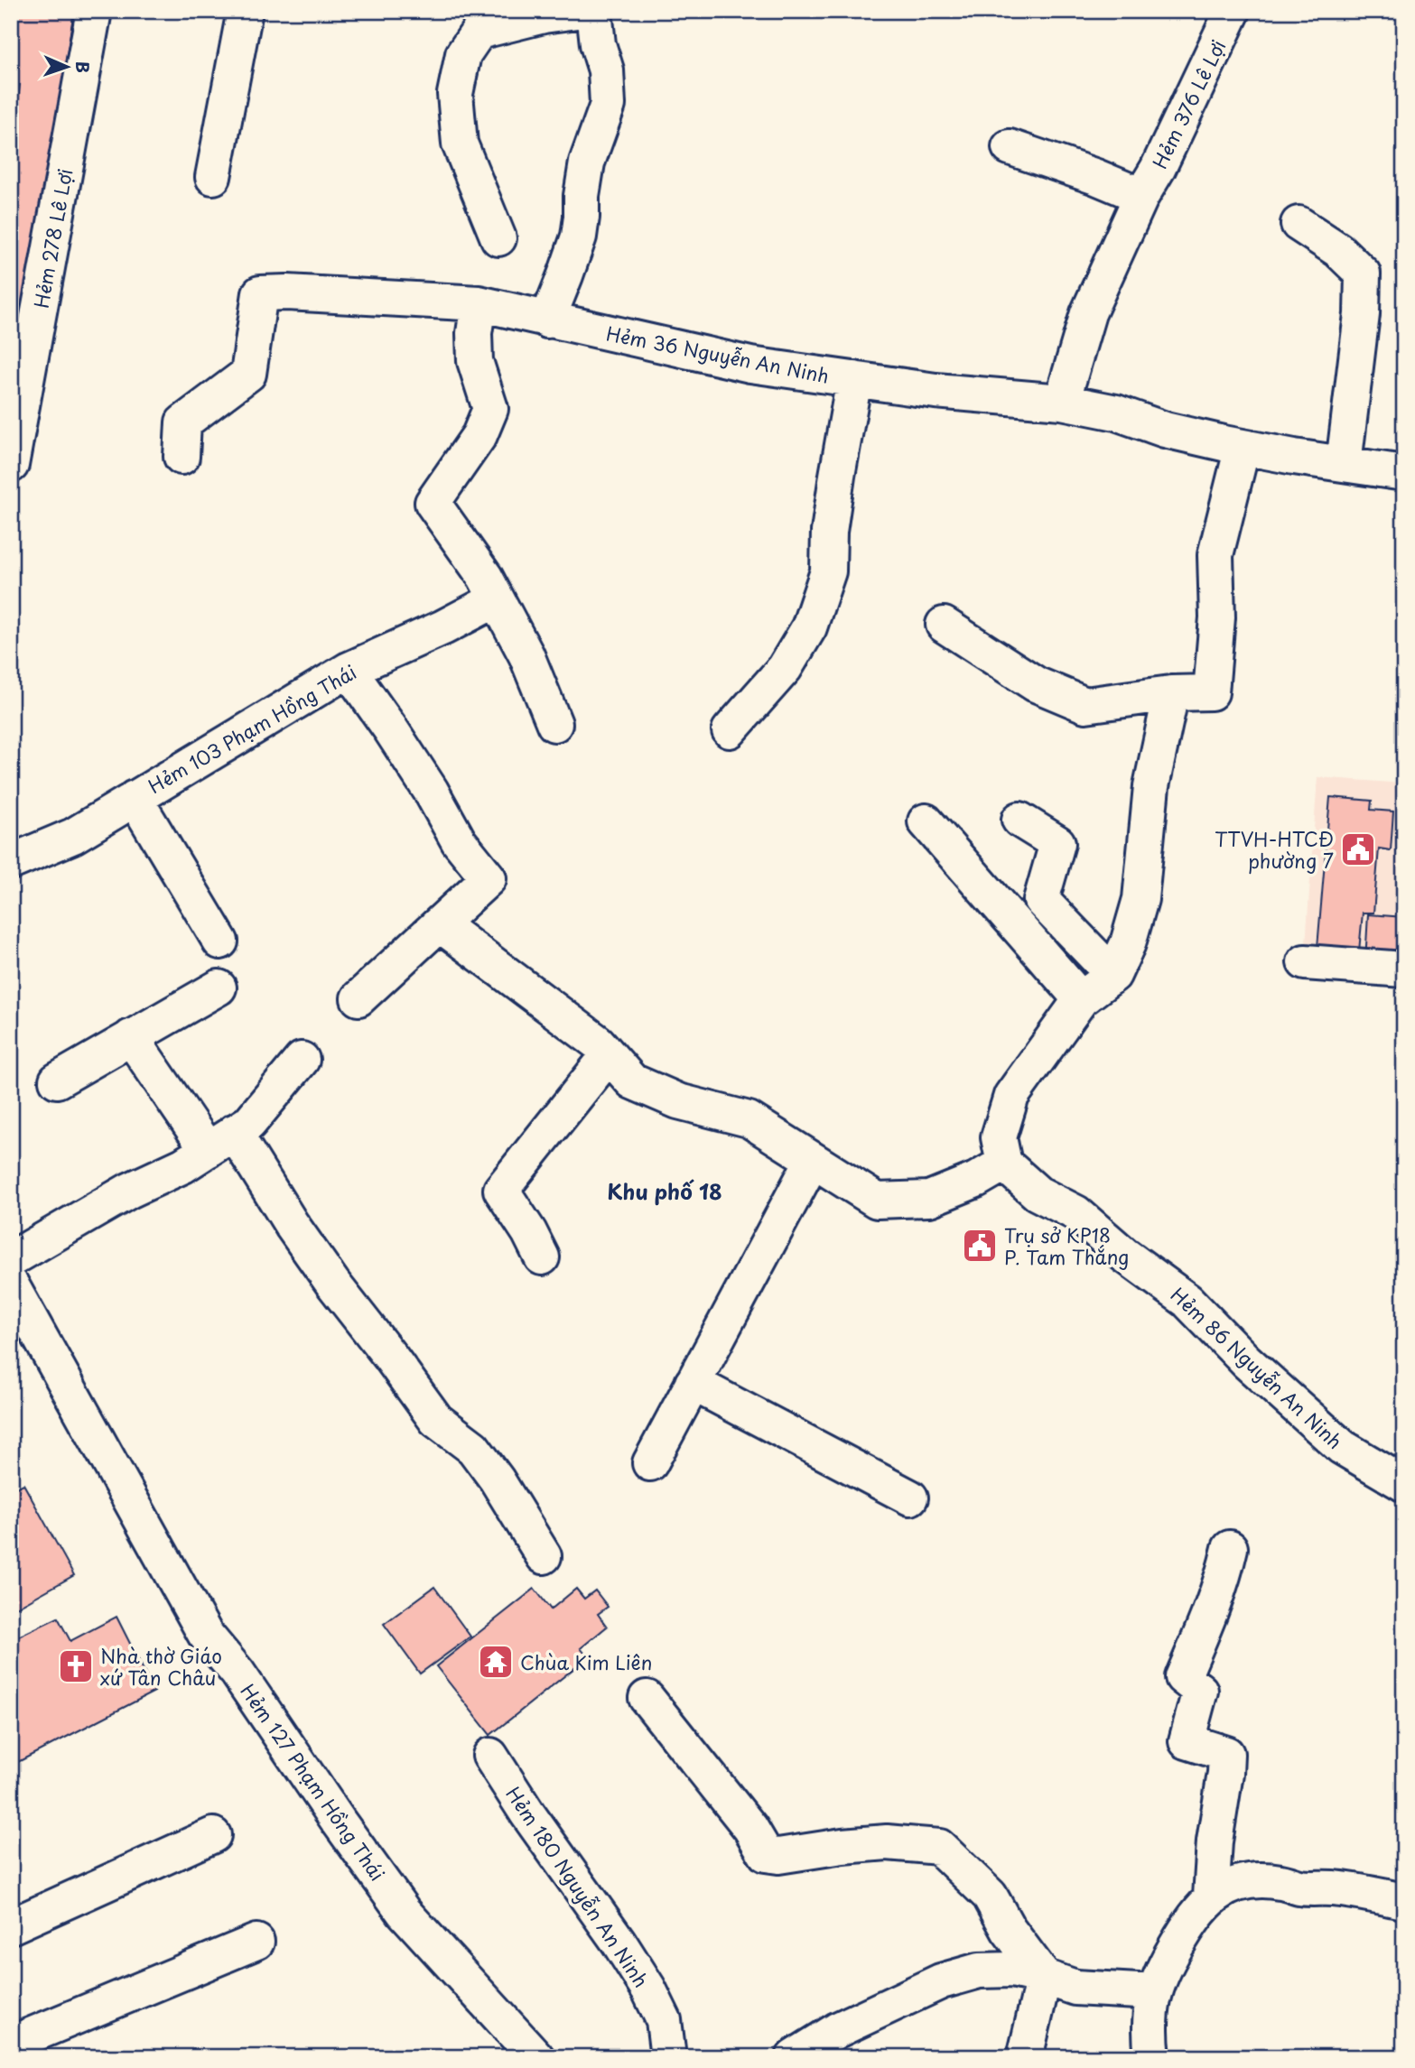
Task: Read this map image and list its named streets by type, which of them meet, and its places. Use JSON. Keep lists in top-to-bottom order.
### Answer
{
  "streets": {
    "street": [
      "Hẻm 376 Lê Lợi",
      "Hẻm 278 Lê Lợi",
      "Hẻm 36 Nguyễn An Ninh",
      "Hẻm 103 Phạm Hồng Thái",
      "Hẻm 86 Nguyễn An Ninh",
      "Hẻm 127 Phạm Hồng Thái",
      "Hẻm 180 Nguyễn An Ninh"
    ]
  },
  "crossings": [
    ["Hẻm 376 Lê Lợi", "Hẻm 36 Nguyễn An Ninh"]
  ],
  "districts": ["Khu phố 18"],
  "places": {
    "public building": ["TTVH-HTCĐ phường 7", "Trụ sở KP18 P. Tam Thắng"],
    "temple": ["Chùa Kim Liên"],
    "church": ["Nhà thờ Giáo xứ Tân Châu"]
  },
  "north": "right"
}
